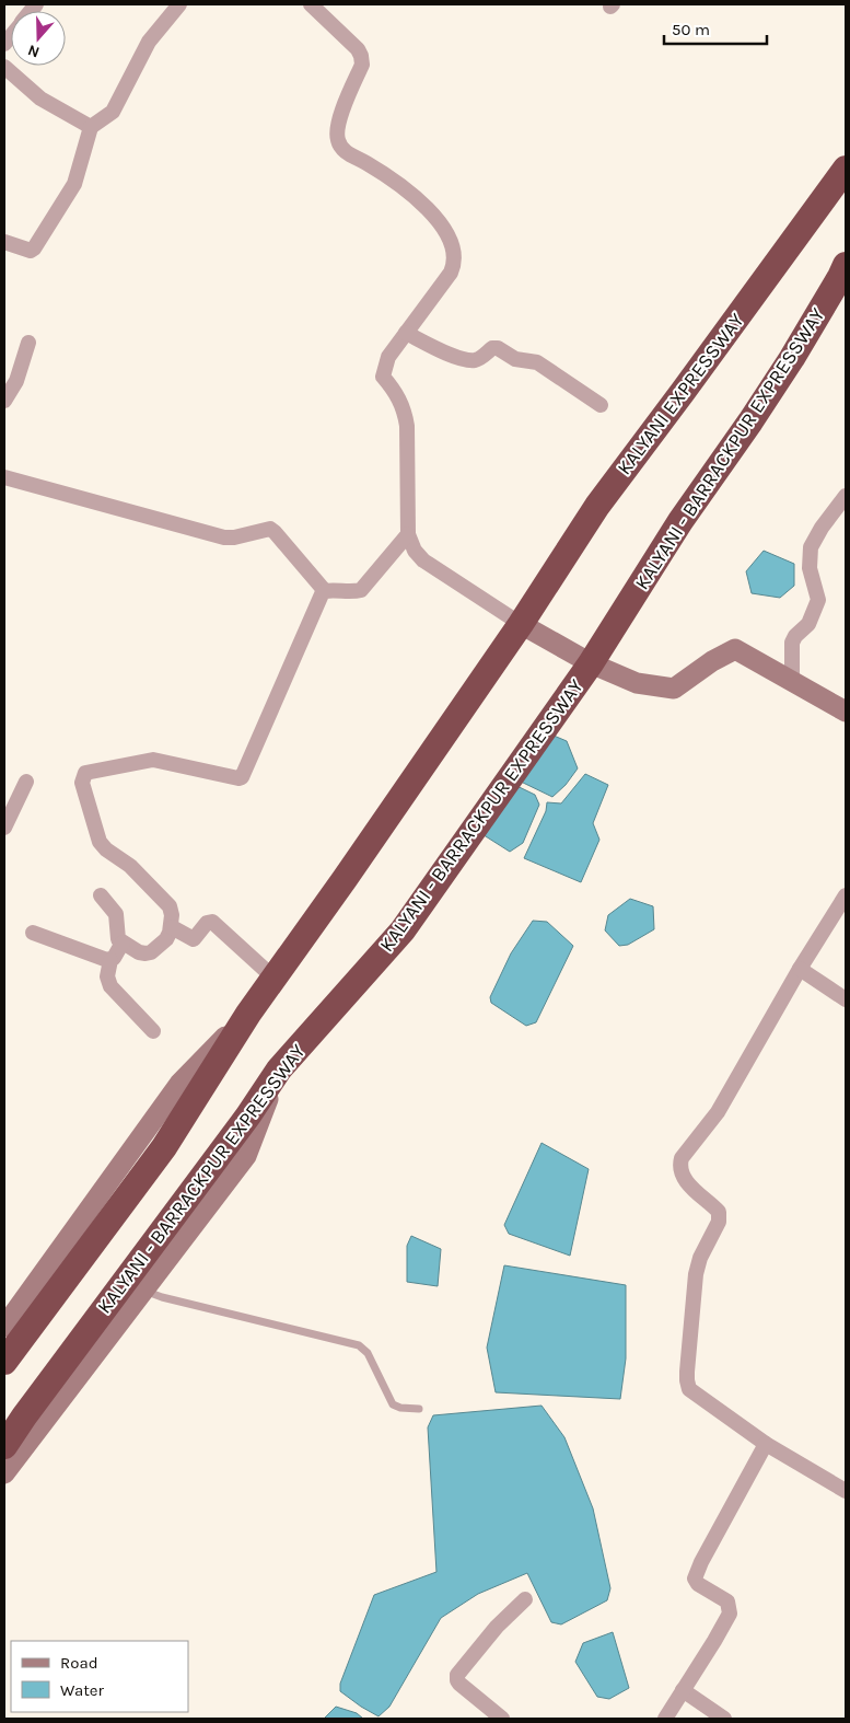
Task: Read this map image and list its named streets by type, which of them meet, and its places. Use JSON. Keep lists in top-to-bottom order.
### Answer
{
  "streets": {
    "highway": ["KALYANI EXPRESSWAY", "KALYANI - BARRACKPUR EXPRESSWAY"]
  },
  "legend": ["Road", "Water"],
  "scale_bar": "50 m",
  "north": "bottom"
}
